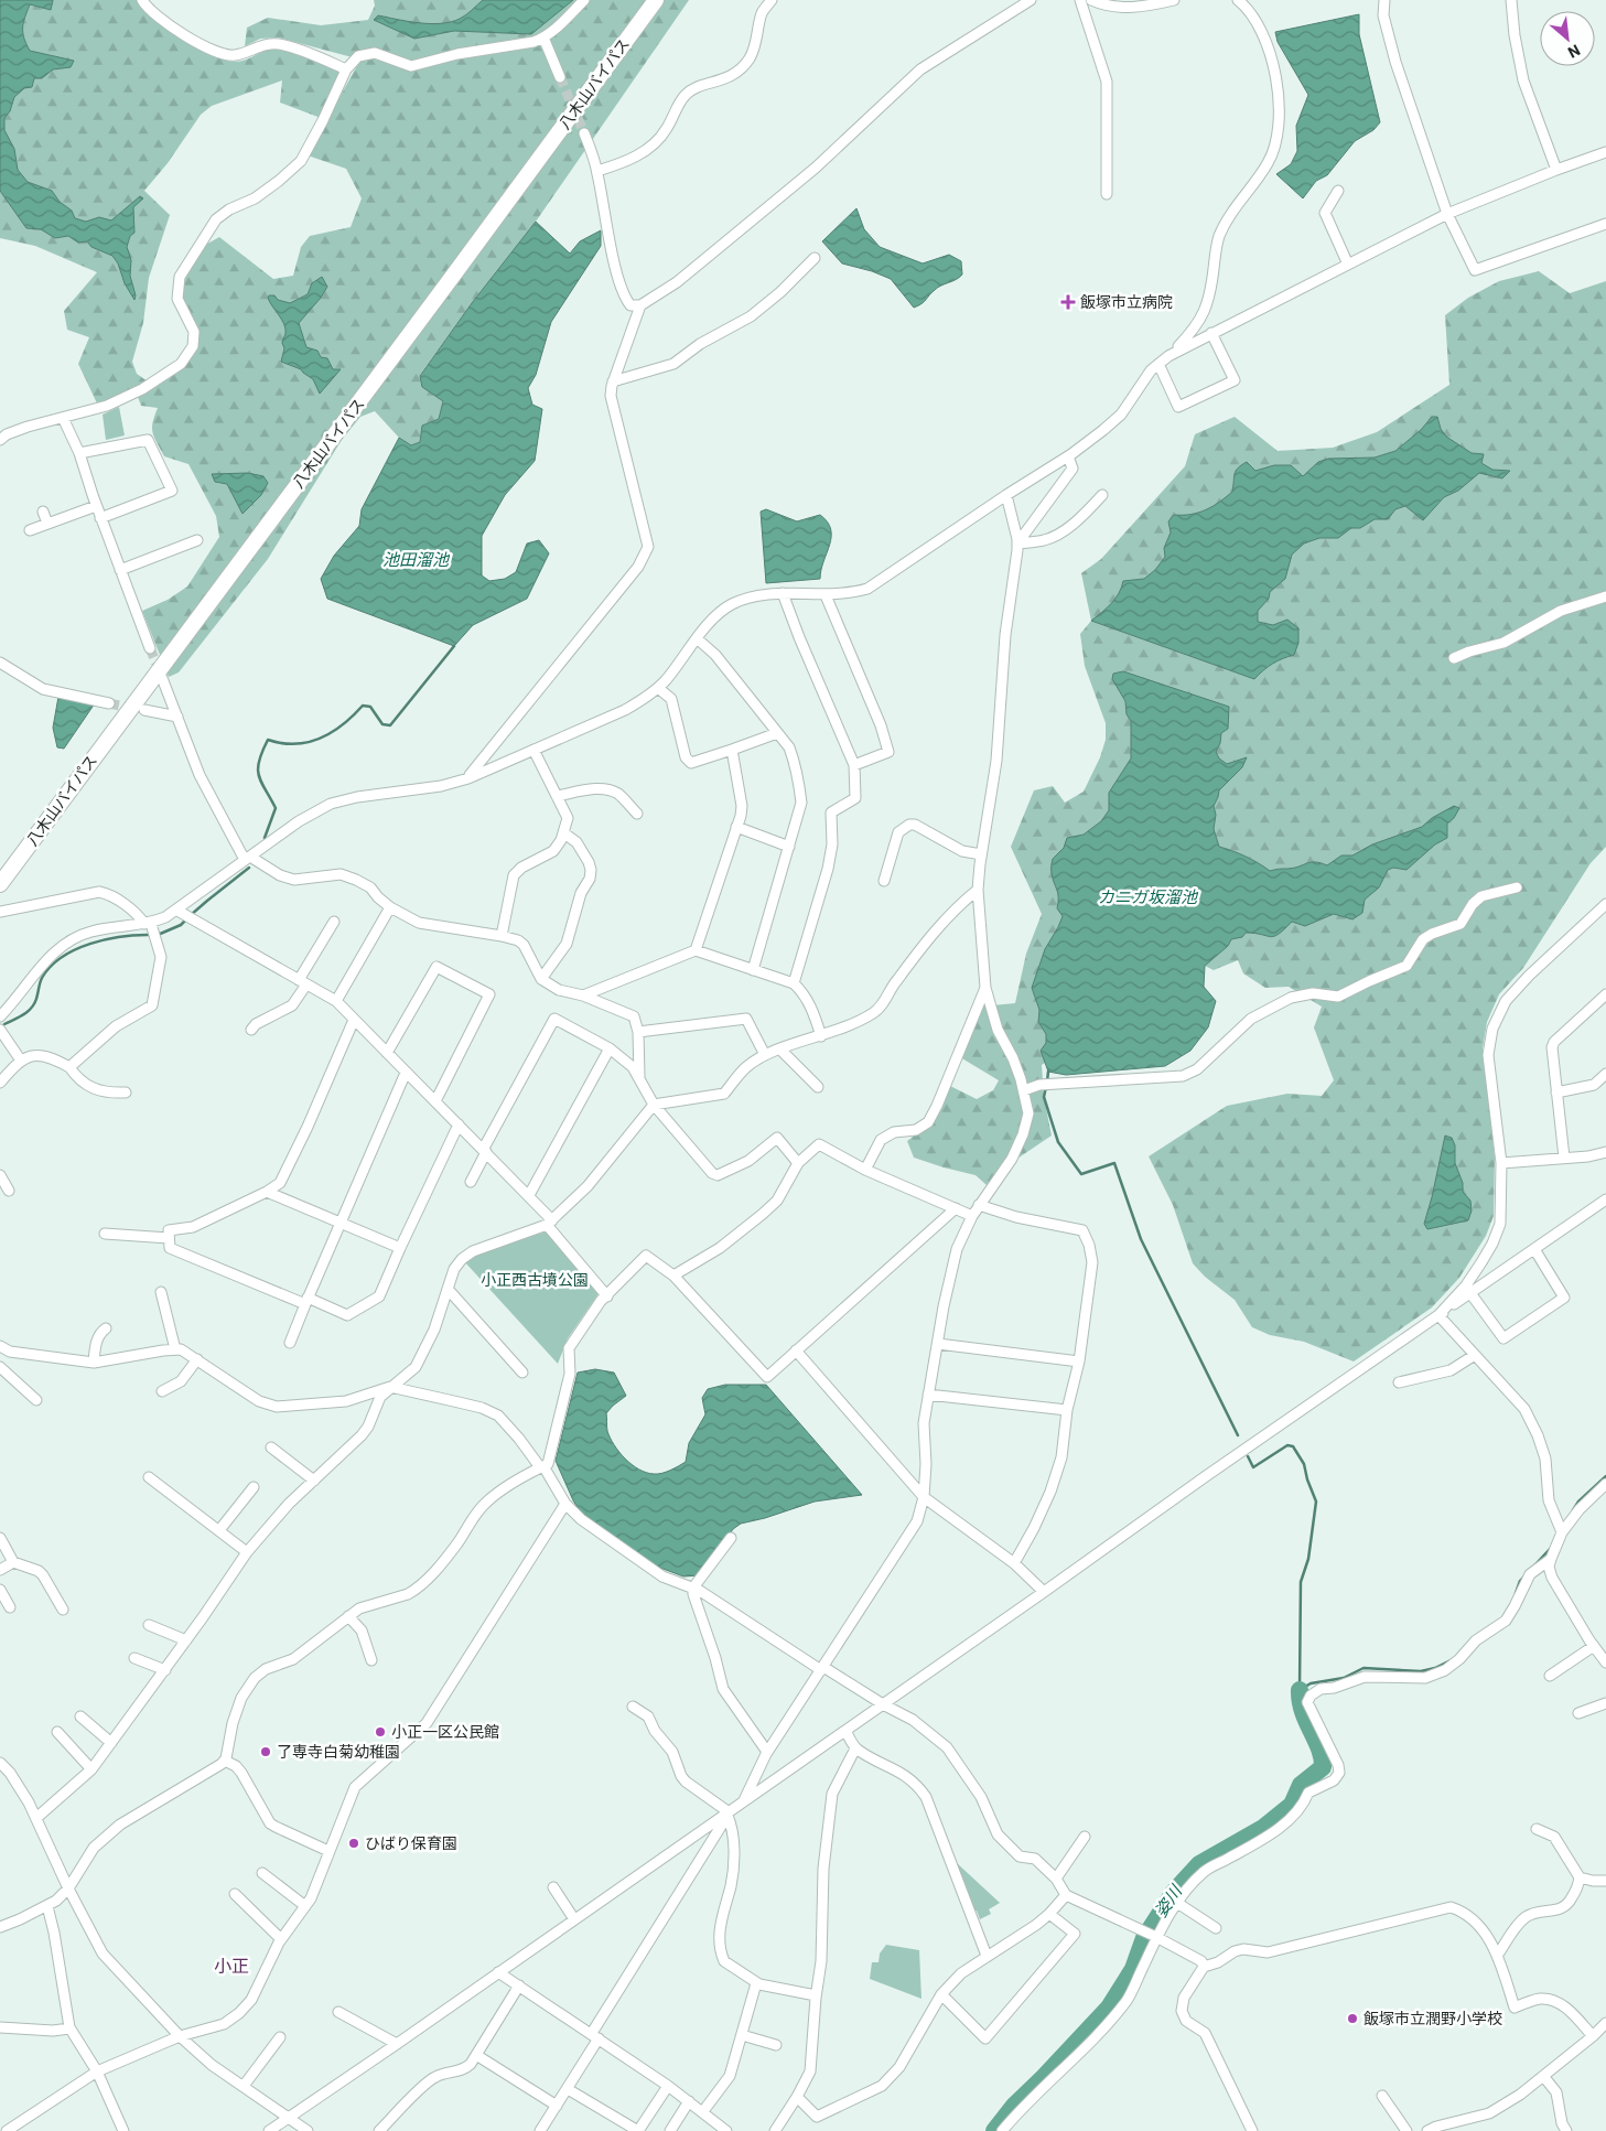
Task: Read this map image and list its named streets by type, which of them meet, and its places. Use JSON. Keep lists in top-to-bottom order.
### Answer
{
  "streets": {
    "highway": ["八木山バイパス"]
  },
  "districts": ["小正"],
  "water": ["池田溜池", "カニガ坂溜池", "姿川"],
  "parks": ["小正西古墳公園"],
  "places": {
    "health": ["飯塚市立病院"],
    "other": [
      "小正一区公民館",
      "了専寺白菊幼稚園",
      "ひばり保育園",
      "飯塚市立潤野小学校"
    ]
  },
  "north": "bottom right"
}
